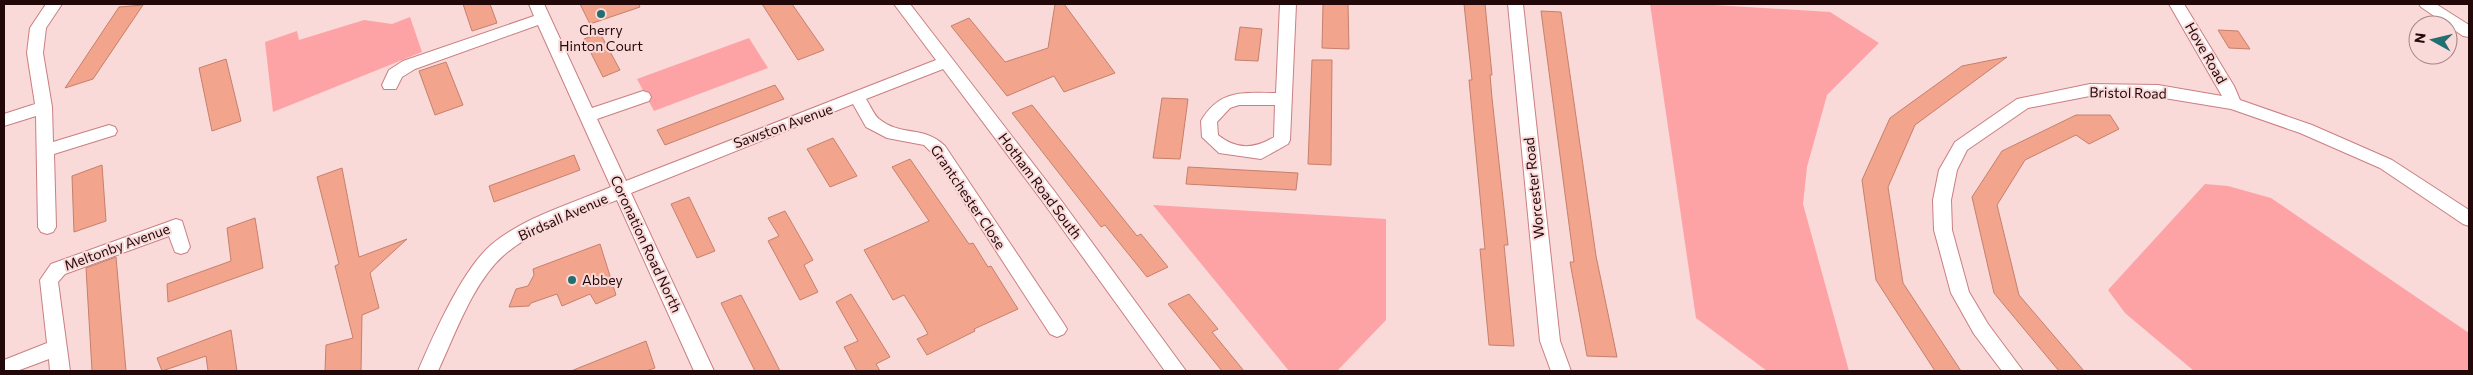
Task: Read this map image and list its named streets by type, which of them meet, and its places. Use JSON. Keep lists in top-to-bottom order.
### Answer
{
  "streets": {
    "street": [
      "Hove Road",
      "Bristol Road",
      "Sawston Avenue",
      "Hotham Road South",
      "Worcester Road",
      "Grantchester Close",
      "Birdsall Avenue",
      "Coronation Road North",
      "Meltonby Avenue"
    ]
  },
  "crossings": [
    ["Hove Road", "Bristol Road"],
    ["Sawston Avenue", "Hotham Road South"],
    ["Sawston Avenue", "Grantchester Close"],
    ["Sawston Avenue", "Birdsall Avenue"],
    ["Sawston Avenue", "Coronation Road North"],
    ["Birdsall Avenue", "Coronation Road North"]
  ],
  "places": ["Cherry Hinton Court", "Abbey"],
  "north": "left"
}
